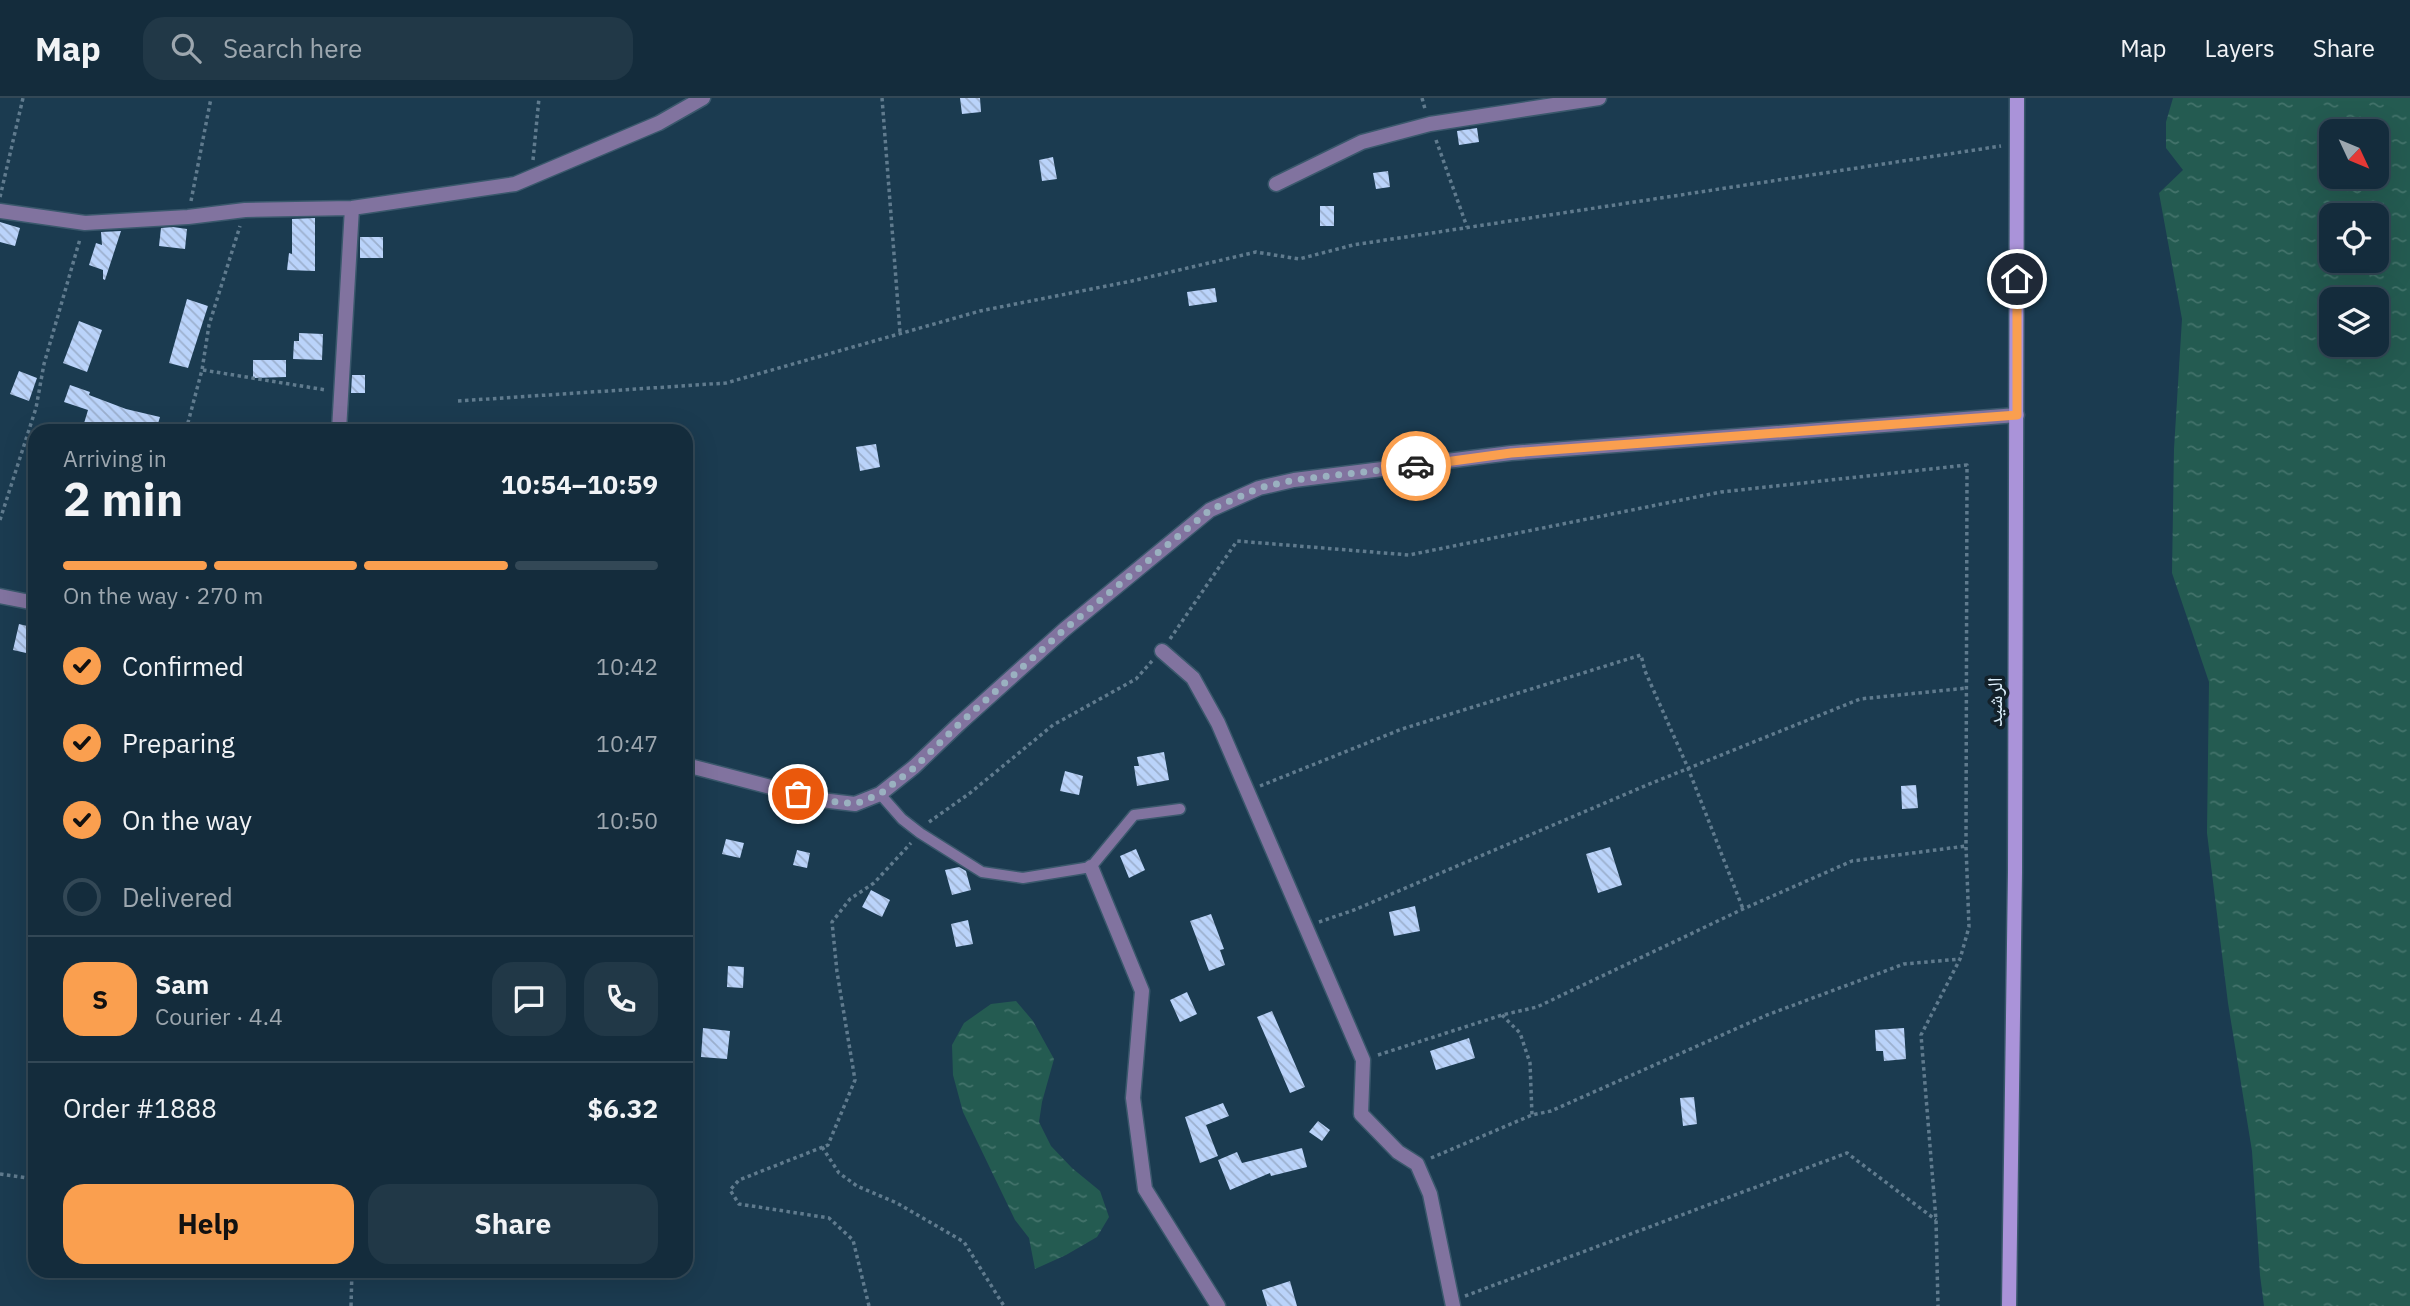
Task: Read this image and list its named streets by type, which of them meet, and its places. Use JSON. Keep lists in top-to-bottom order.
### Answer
{
  "streets": {
    "main road": ["الرشيد"]
  },
  "north": "bottom right",
  "page": {
    "header": "Map",
    "search": "Search here",
    "nav": ["Map", "Layers", "Share"],
    "heading": ["2 min", "Arriving in", "10:54–10:59"],
    "panel": [
      "Sam",
      "Courier · 4.4",
      "Order #1888",
      "$6.32"
    ],
    "bar": "On the way · 270 m",
    "list": [
      ["Confirmed", "10:42"],
      ["Preparing", "10:47"],
      ["On the way", "10:50"],
      "Delivered"
    ],
    "round": "S",
    "buttons": ["Help", "Share"]
  }
}
